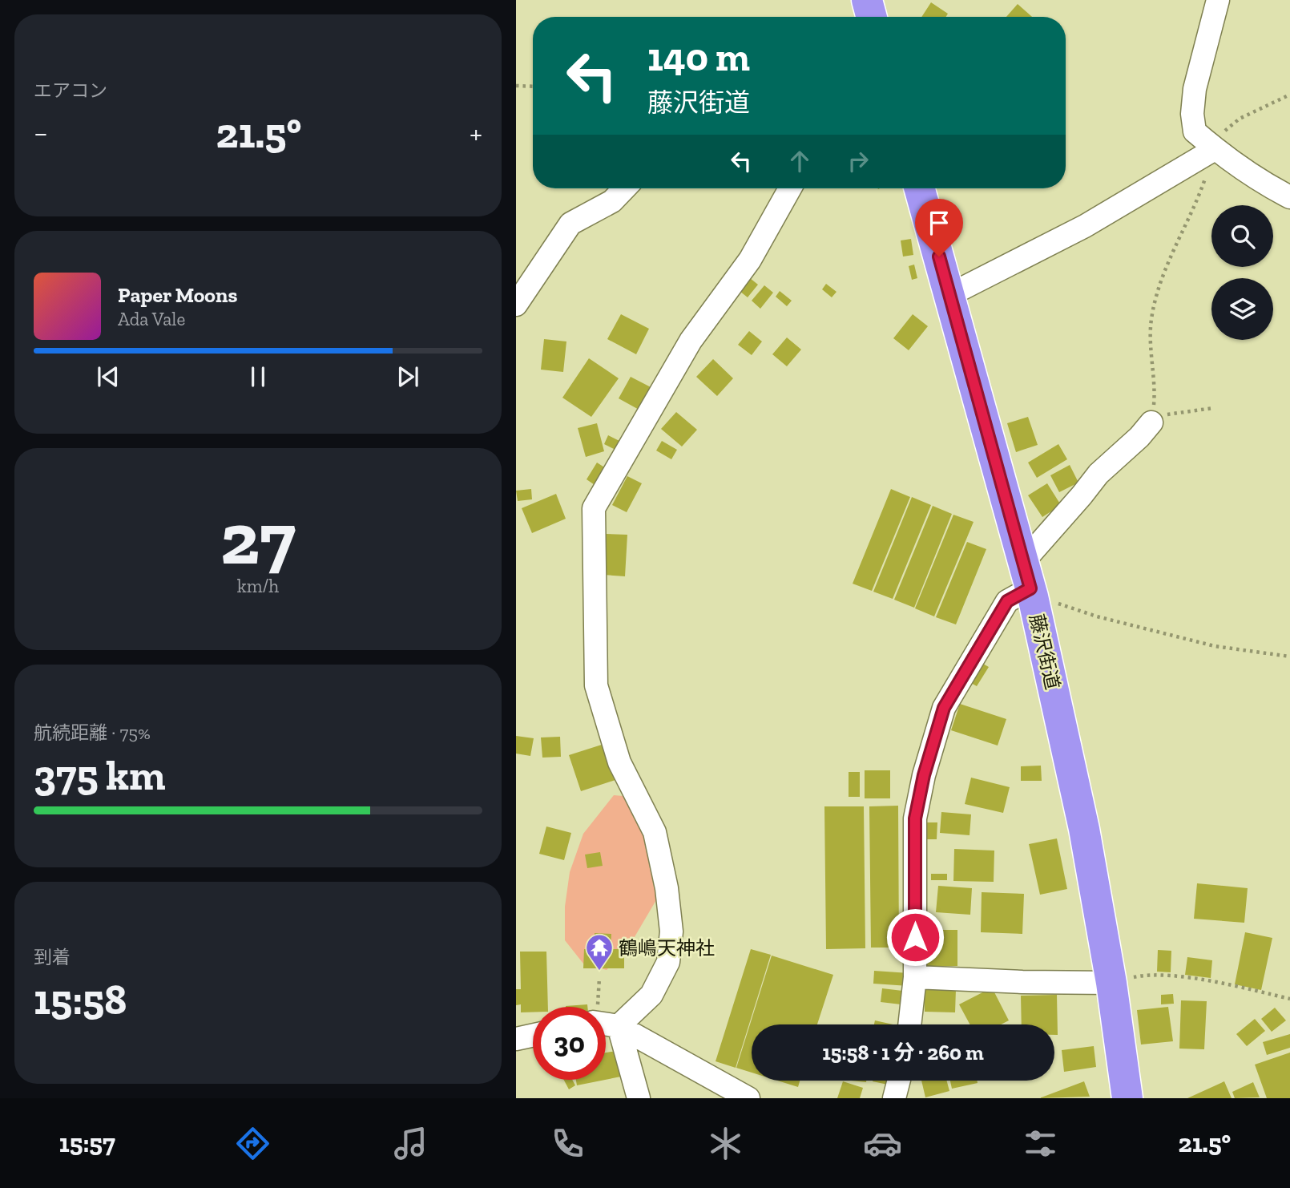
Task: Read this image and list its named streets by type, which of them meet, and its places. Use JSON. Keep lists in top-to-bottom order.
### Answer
{
  "streets": {
    "highway": ["藤沢街道"]
  },
  "places": {
    "temple": ["鶴嶋天神社"]
  },
  "page": {
    "tile": [
      "エアコン",
      ["27", "km/h"],
      ["航続距離 · 75%", "375 km"],
      ["到着", "15:58"]
    ],
    "turn": ["140 m", "藤沢街道"],
    "heat": ["−", "21.5°", "+"],
    "song": ["Paper Moons", "Ada Vale"],
    "limit": "30",
    "trip": "15:58 · 1 分 · 260 m",
    "tabs": ["15:57", "21.5°"]
  }
}
